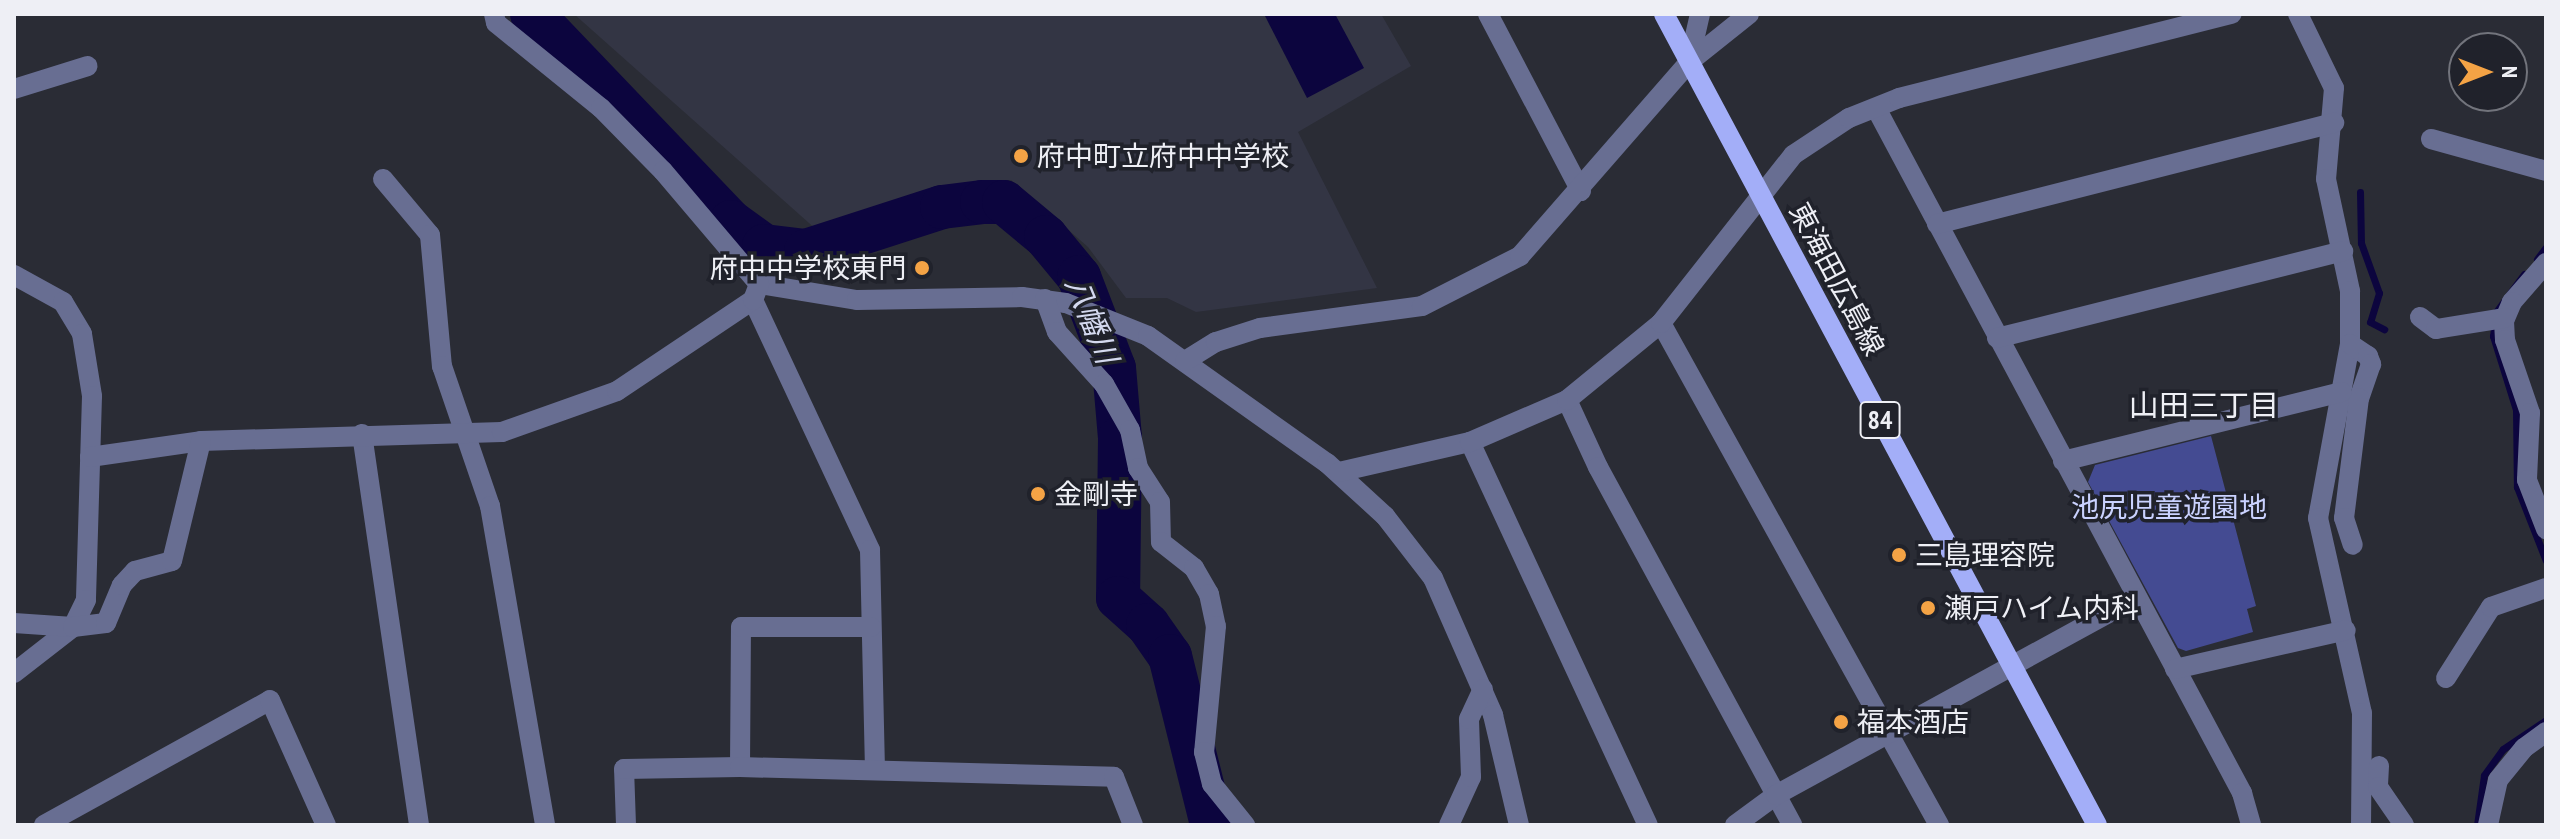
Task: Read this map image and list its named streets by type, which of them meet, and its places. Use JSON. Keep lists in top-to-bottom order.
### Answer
{
  "streets": {
    "main road": ["東海田広島線", "84"]
  },
  "districts": ["山田三丁目"],
  "water": ["八幡川"],
  "parks": ["池尻児童遊園地"],
  "places": [
    "府中町立府中中学校",
    "府中中学校東門",
    "金剛寺",
    "三島理容院",
    "瀬戸ハイム内科",
    "福本酒店"
  ],
  "north": "right"
}
